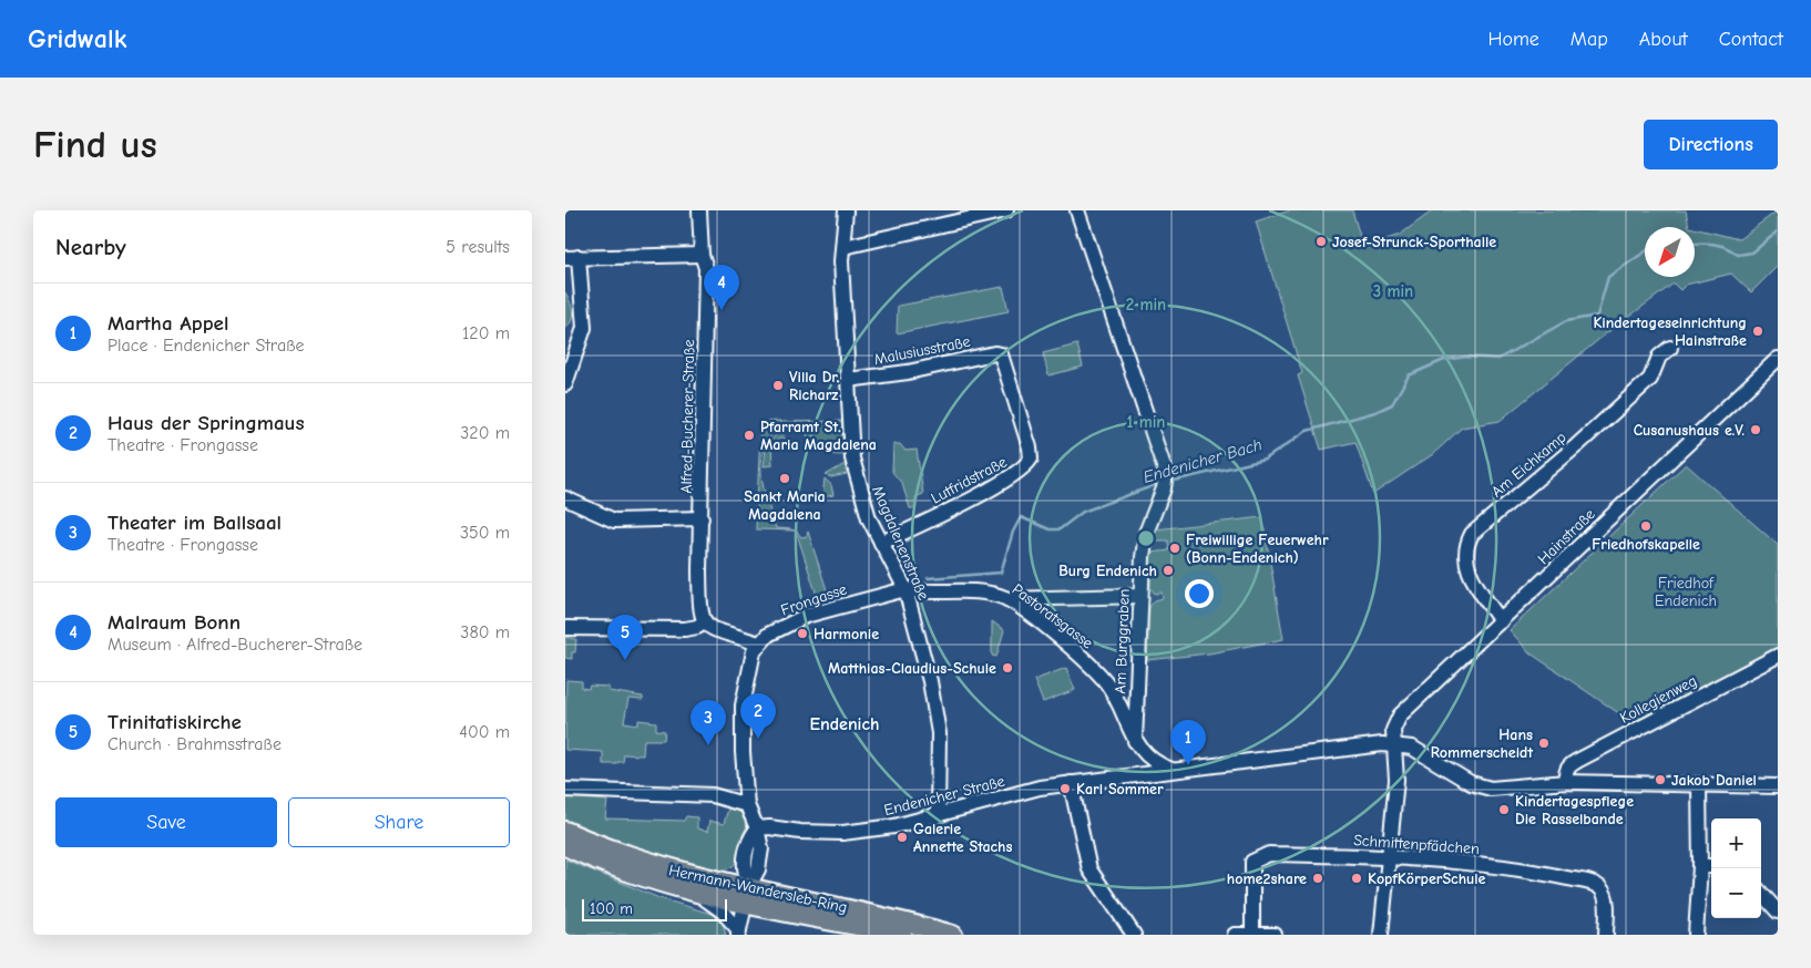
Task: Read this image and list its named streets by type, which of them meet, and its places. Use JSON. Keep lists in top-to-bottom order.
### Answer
{
  "streets": {
    "main road": ["Hermann-Wandersleb-Ring"],
    "street": [
      "Malusiusstraße",
      "Alfred-Bucherer-Straße",
      "Am Eichkamp",
      "Lutfridstraße",
      "Hainstraße",
      "Magdalenenstraße",
      "Frongasse",
      "Pastoratsgasse",
      "Am Burggraben",
      "Kollegienweg",
      "Endenicher Straße",
      "Schmittenpfädchen"
    ]
  },
  "crossings": [
    ["Malusiusstraße", "Lutfridstraße"],
    ["Malusiusstraße", "Magdalenenstraße"],
    ["Am Eichkamp", "Hainstraße"],
    ["Lutfridstraße", "Magdalenenstraße"],
    ["Hainstraße", "Endenicher Straße"],
    ["Hainstraße", "Schmittenpfädchen"],
    ["Magdalenenstraße", "Frongasse"],
    ["Magdalenenstraße", "Pastoratsgasse"],
    ["Magdalenenstraße", "Endenicher Straße"],
    ["Frongasse", "Pastoratsgasse"],
    ["Pastoratsgasse", "Am Burggraben"],
    ["Kollegienweg", "Endenicher Straße"]
  ],
  "districts": ["Endenich"],
  "water": ["Endenicher Bach"],
  "parks": ["Friedhof Endenich"],
  "places": [
    "Josef-Strunck-Sporthalle",
    "Kindertageseinrichtung Hainstraße",
    "Villa Dr. Richarz",
    "Cusanushaus e.V.",
    "Pfarramt St. Maria Magdalena",
    "Sankt Maria Magdalena",
    "Friedhofskapelle",
    "Freiwillige Feuerwehr (Bonn-Endenich)",
    "Burg Endenich",
    "Harmonie",
    "Matthias-Claudius-Schule",
    "Hans Rommerscheidt",
    "Jakob Daniel",
    "Karl Sommer",
    "Kindertagespflege Die Rasselbande",
    "Galerie Annette Stachs",
    "home2share",
    "KopfKörperSchule"
  ],
  "scale_bar": "100 m",
  "north": "bottom left",
  "page": {
    "header": "Gridwalk",
    "nav": [
      "Home",
      "Map",
      "About",
      "Contact"
    ],
    "buttons": [
      "Directions",
      ["Save", "Share"]
    ],
    "title": "Find us",
    "heading": ["Nearby", "5 results"],
    "pins": [
      "4",
      "5",
      "2",
      "3",
      "1"
    ],
    "list": [
      {
        "mark": "1",
        "name": "Martha Appel",
        "note": "Place · Endenicher Straße",
        "value": "120 m"
      },
      {
        "mark": "2",
        "name": "Haus der Springmaus",
        "note": "Theatre · Frongasse",
        "value": "320 m"
      },
      {
        "mark": "3",
        "name": "Theater im Ballsaal",
        "note": "Theatre · Frongasse",
        "value": "350 m"
      },
      {
        "mark": "4",
        "name": "Malraum Bonn",
        "note": "Museum · Alfred-Bucherer-Straße",
        "value": "380 m"
      },
      {
        "mark": "5",
        "name": "Trinitatiskirche",
        "note": "Church · Brahmsstraße",
        "value": "400 m"
      }
    ],
    "map_buttons": ["+", "−"],
    "scale": "100 m"
  },
  "rings": ["3 min", "2 min", "1 min"]
}
